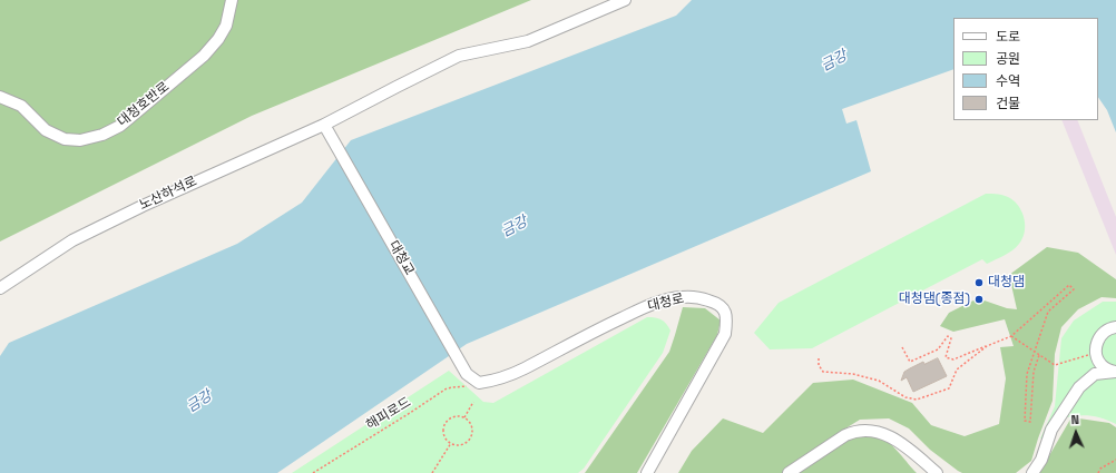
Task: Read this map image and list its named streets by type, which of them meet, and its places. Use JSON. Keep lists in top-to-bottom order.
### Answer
{
  "streets": {
    "street": [
      "대청호반로",
      "노산하석로",
      "대청교",
      "대청로"
    ],
    "path": ["해피로드"]
  },
  "crossings": [
    ["노산하석로", "대청교"],
    ["대청교", "대청로"],
    ["대청교", "해피로드"],
    ["대청로", "해피로드"]
  ],
  "water": ["금강"],
  "places": ["대청댐", "대청댐(종점)"],
  "legend": [
    "도로",
    "공원",
    "수역",
    "건물"
  ],
  "north": "top"
}
